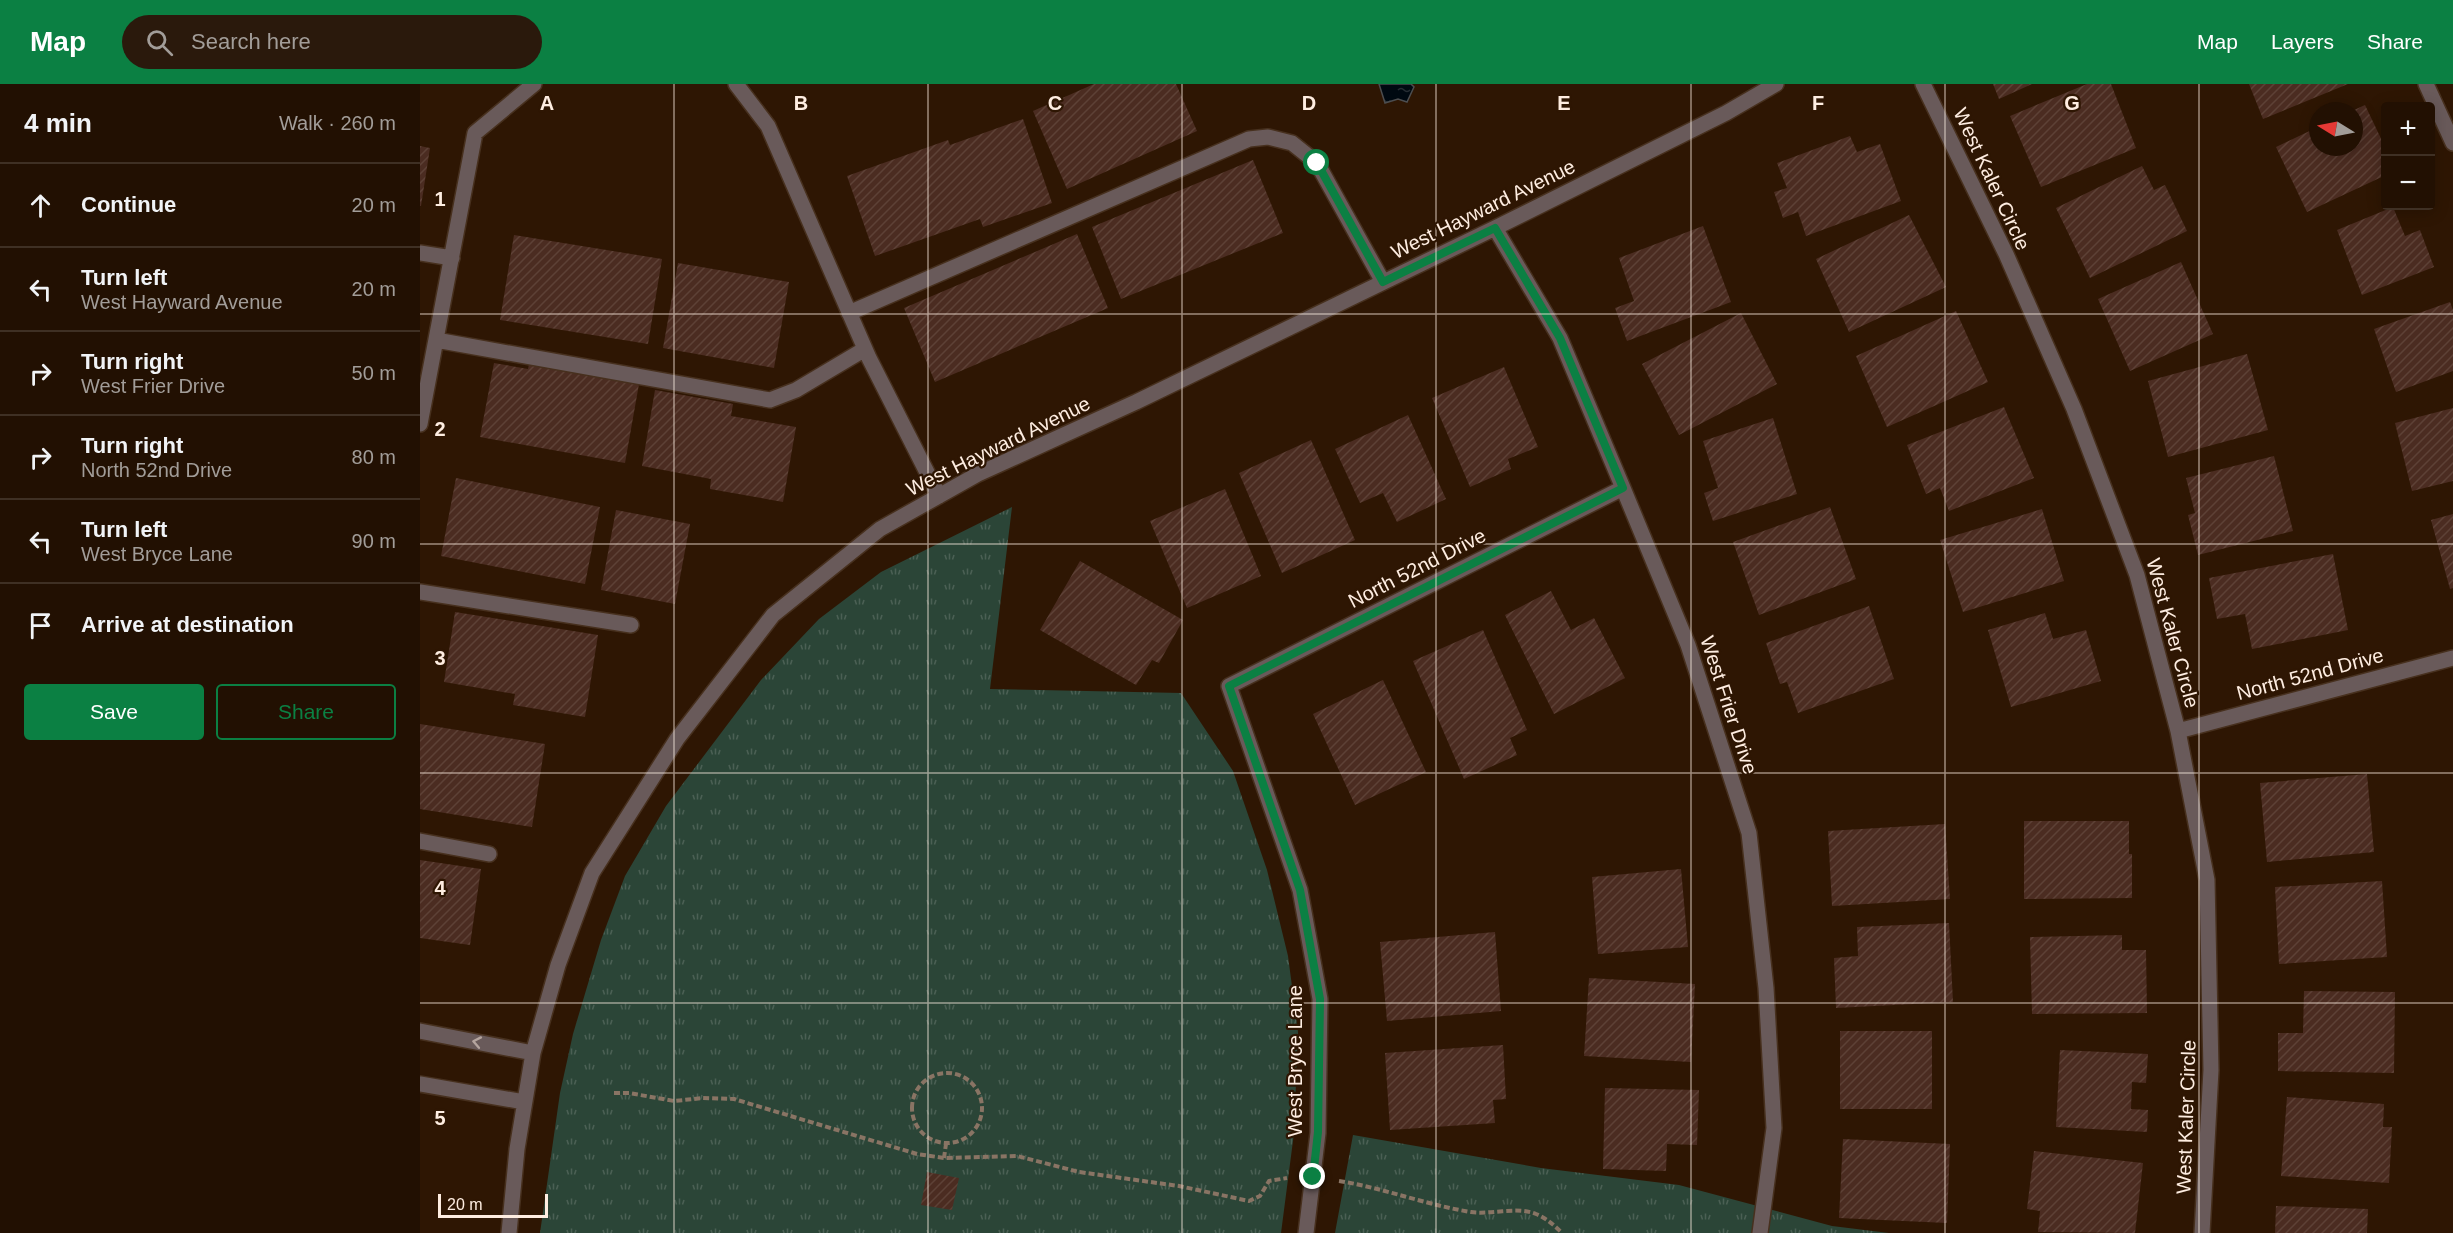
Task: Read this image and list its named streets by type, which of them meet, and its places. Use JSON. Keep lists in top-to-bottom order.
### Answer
{
  "streets": {
    "street": [
      "West Kaler Circle",
      "West Hayward Avenue",
      "North 52nd Drive",
      "West Frier Drive",
      "West Bryce Lane"
    ]
  },
  "crossings": [
    ["West Kaler Circle", "North 52nd Drive"],
    ["West Hayward Avenue", "West Frier Drive"],
    ["North 52nd Drive", "West Frier Drive"],
    ["North 52nd Drive", "West Bryce Lane"]
  ],
  "scale_bar": "20 m",
  "north": "left",
  "page": {
    "header": "Map",
    "search": "Search here",
    "nav": ["Map", "Layers", "Share"],
    "heading": ["4 min", "Walk · 260 m"],
    "map_buttons": ["+", "−"],
    "list": [
      ["Continue", "20 m"],
      ["Turn left", "West Hayward Avenue", "20 m"],
      ["Turn right", "West Frier Drive", "50 m"],
      ["Turn right", "North 52nd Drive", "80 m"],
      ["Turn left", "West Bryce Lane", "90 m"],
      "Arrive at destination"
    ],
    "buttons": ["Save", "Share"],
    "scale": "20 m"
  },
  "grid": {
    "columns": [
      "A",
      "B",
      "C",
      "D",
      "E",
      "F",
      "G"
    ],
    "rows": [
      "1",
      "2",
      "3",
      "4",
      "5"
    ]
  }
}
